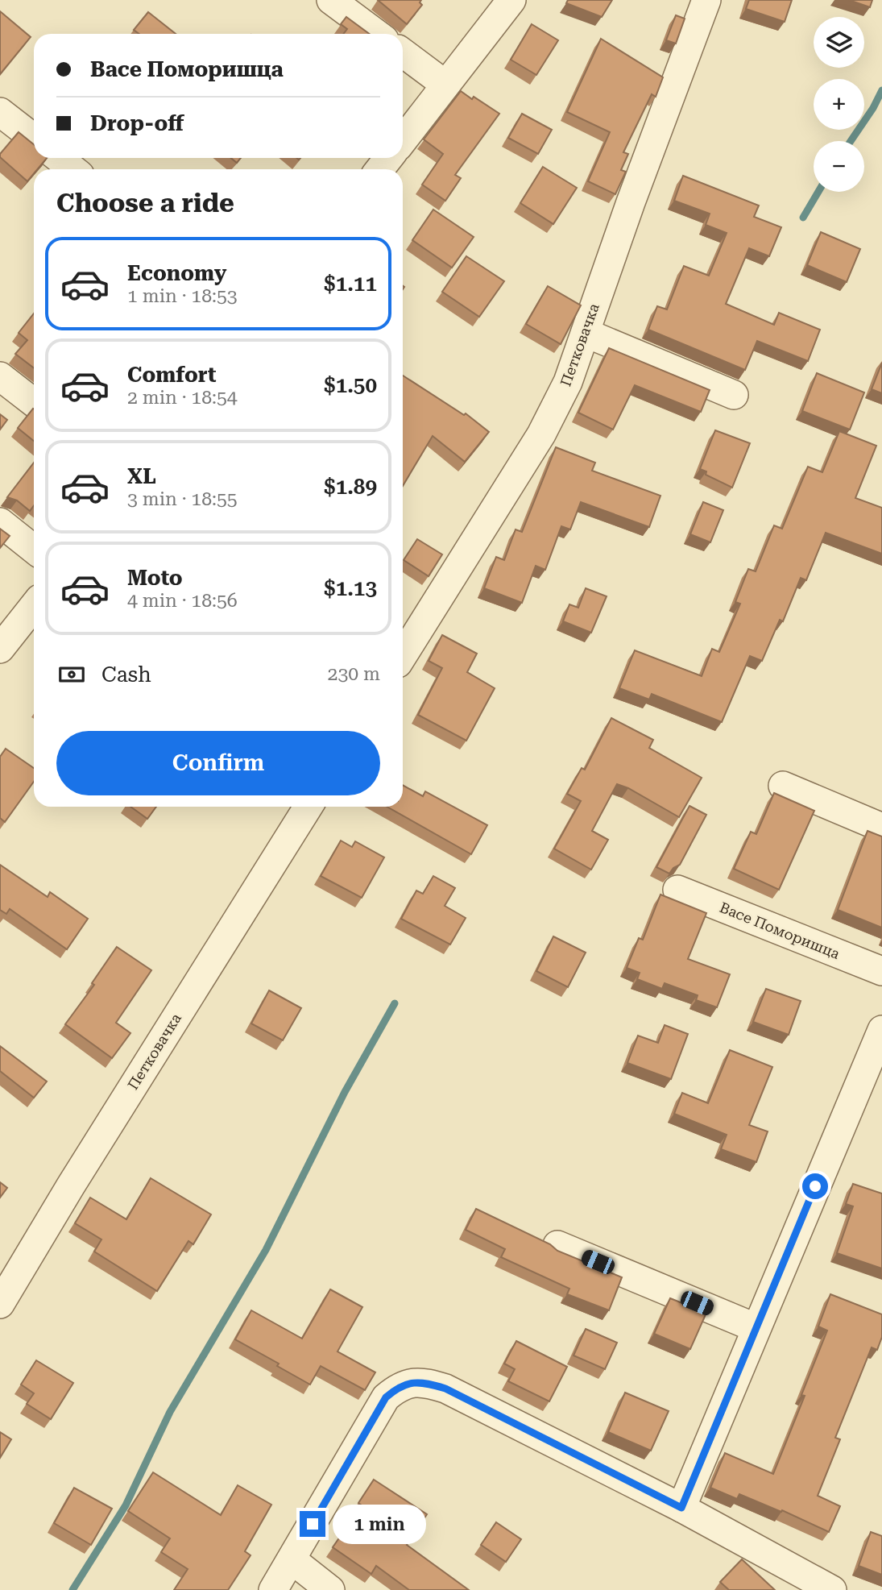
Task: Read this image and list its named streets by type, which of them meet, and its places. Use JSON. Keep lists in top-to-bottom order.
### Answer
{
  "streets": {
    "street": ["Петковачка", "Васе Поморишца"]
  },
  "page": {
    "map_buttons": ["+", "−"],
    "banner": ["Васе Поморишца", "Drop-off"],
    "heading": "Choose a ride",
    "list": [
      {
        "name": "Economy",
        "note": "1 min · 18:53",
        "value": "$1.11"
      },
      {
        "name": "Comfort",
        "note": "2 min · 18:54",
        "value": "$1.50"
      },
      {
        "name": "XL",
        "note": "3 min · 18:55",
        "value": "$1.89"
      },
      {
        "name": "Moto",
        "note": "4 min · 18:56",
        "value": "$1.13"
      }
    ],
    "pay": ["Cash", "230 m"],
    "buttons": "Confirm",
    "bubble": "1 min"
  }
}
